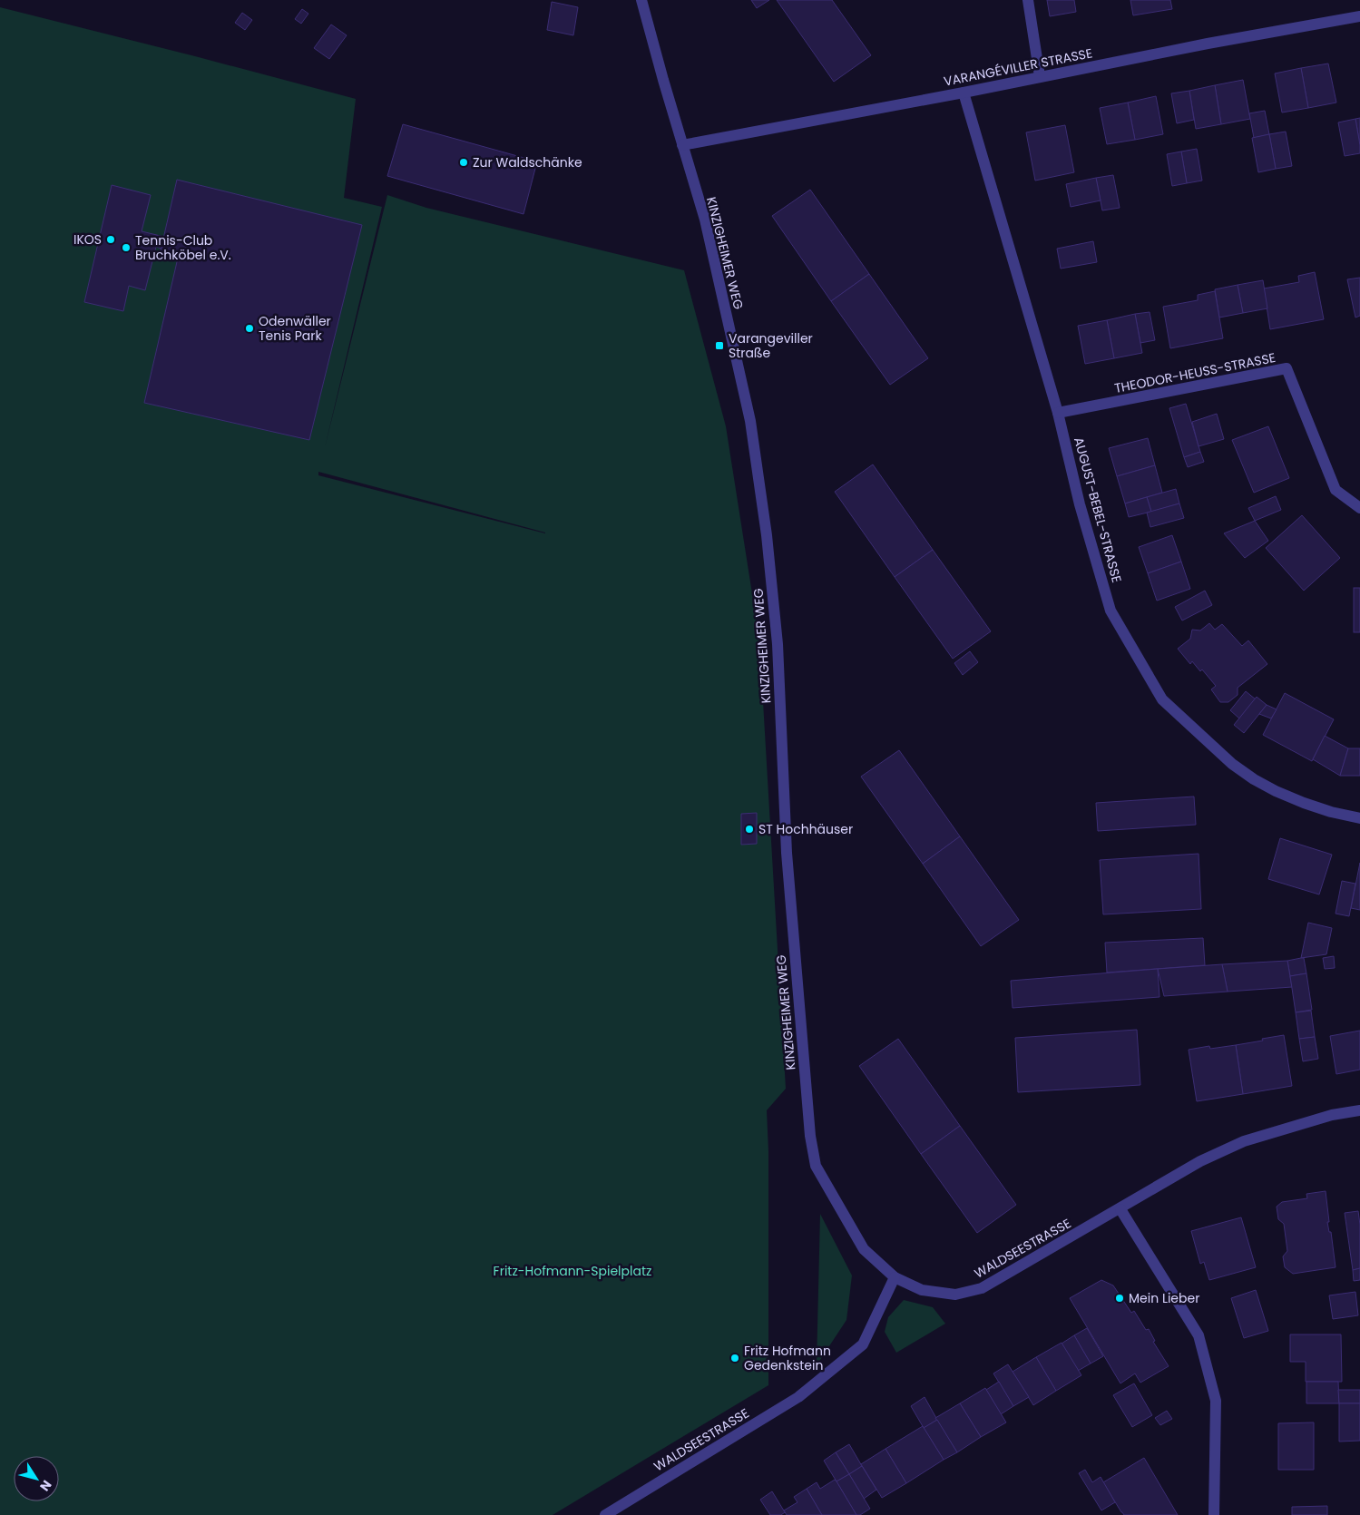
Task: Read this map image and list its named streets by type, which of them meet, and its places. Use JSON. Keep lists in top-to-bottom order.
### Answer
{
  "streets": {
    "street": [
      "VARANGÉVILLER STRASSE",
      "KINZIGHEIMER WEG",
      "THEODOR-HEUSS-STRASSE",
      "AUGUST-BEBEL-STRASSE",
      "WALDSEESTRASSE"
    ]
  },
  "crossings": [
    ["VARANGÉVILLER STRASSE", "KINZIGHEIMER WEG"],
    ["VARANGÉVILLER STRASSE", "AUGUST-BEBEL-STRASSE"],
    ["KINZIGHEIMER WEG", "WALDSEESTRASSE"],
    ["THEODOR-HEUSS-STRASSE", "AUGUST-BEBEL-STRASSE"]
  ],
  "parks": ["Fritz-Hofmann-Spielplatz"],
  "places": {
    "other": [
      "Zur Waldschänke",
      "IKOS",
      "Tennis-Club Bruchköbel e.V.",
      "Odenwäller Tenis Park",
      "ST Hochhäuser",
      "Mein Lieber",
      "Fritz Hofmann Gedenkstein"
    ],
    "transit": ["Varangeviller Straße"]
  },
  "north": "bottom right"
}
